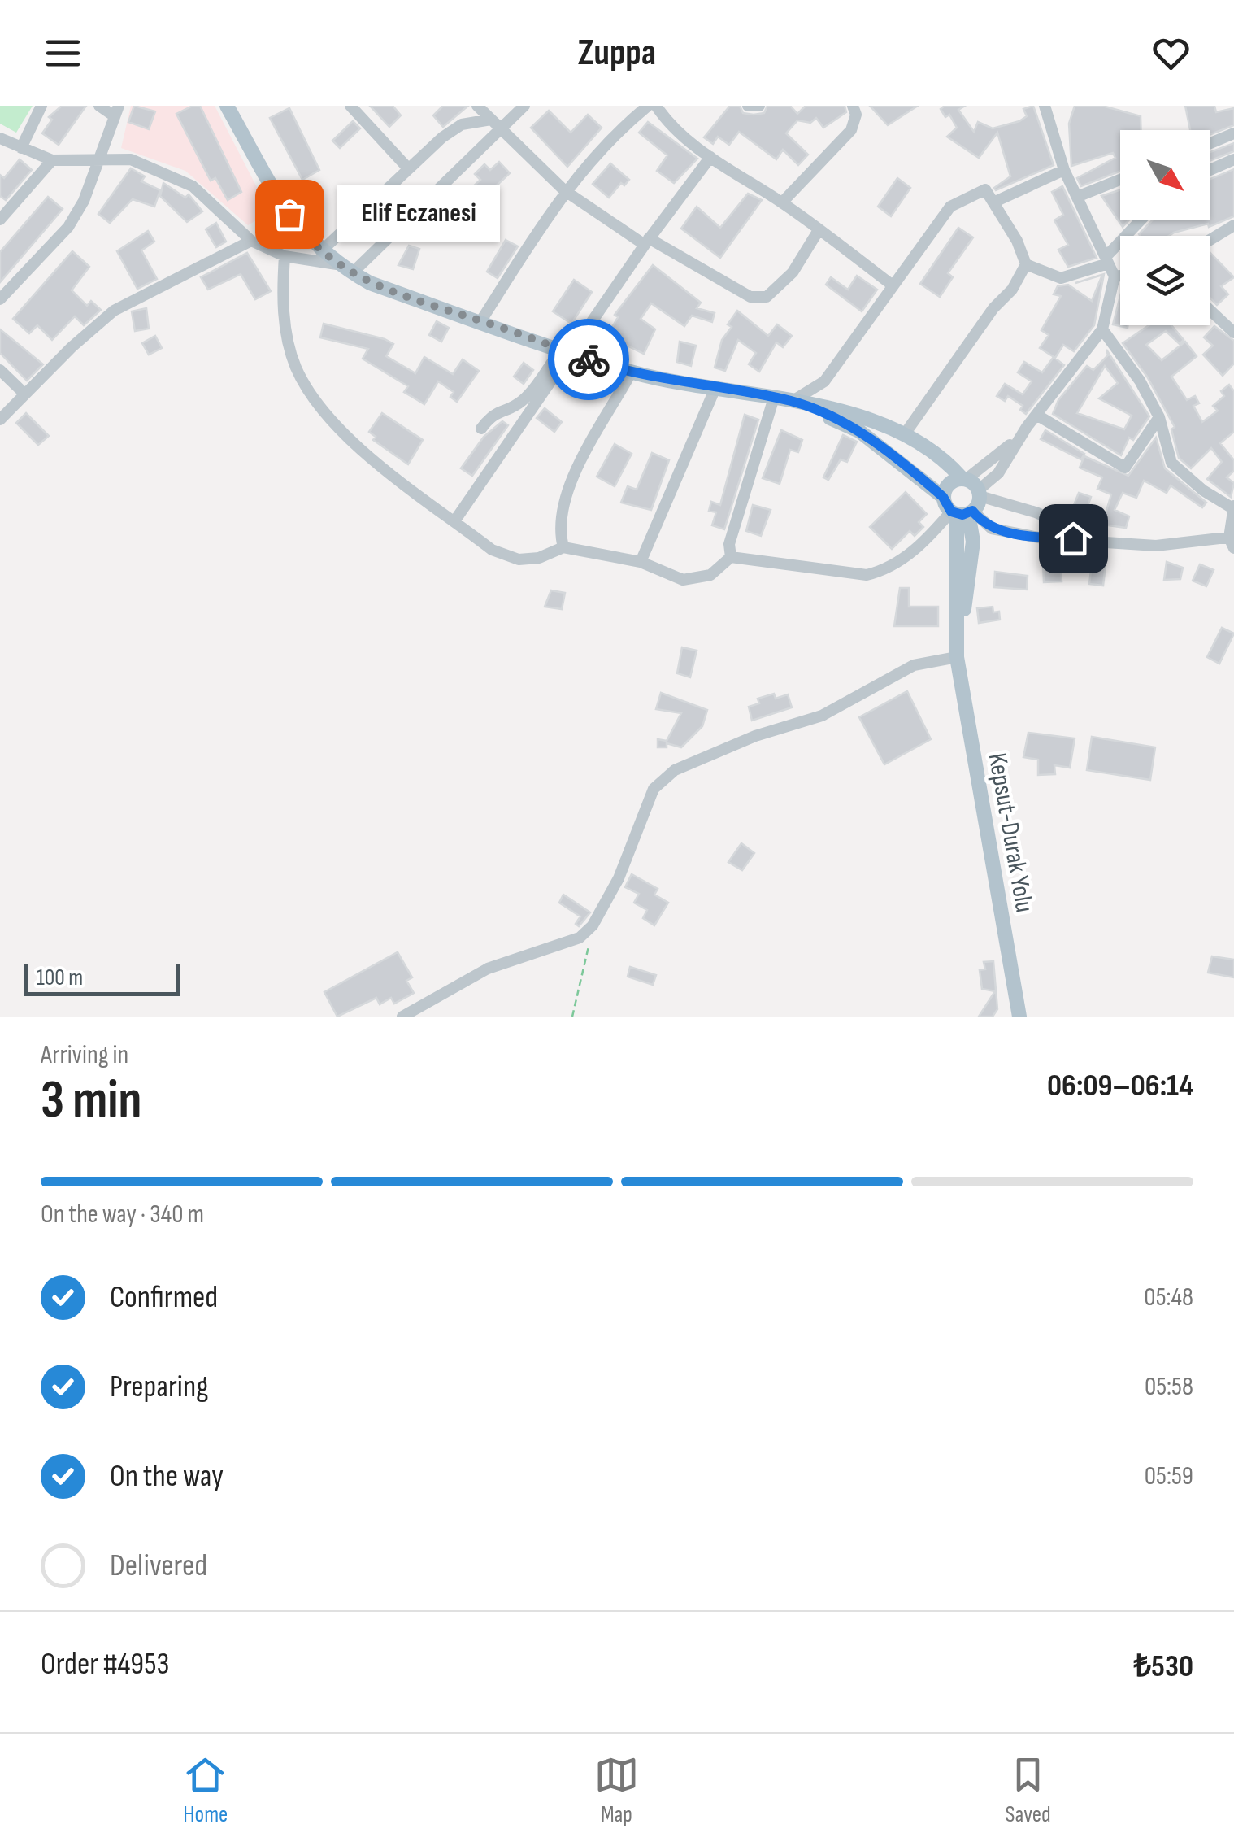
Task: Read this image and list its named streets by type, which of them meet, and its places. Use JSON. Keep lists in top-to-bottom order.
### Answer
{
  "streets": {
    "main road": ["Kepsut-Durak Yolu"]
  },
  "places": ["Elif Eczanesi"],
  "scale_bar": "100 m",
  "north": "bottom right",
  "page": {
    "header": "Zuppa",
    "bubble": "Elif Eczanesi",
    "scale": "100 m",
    "heading": ["3 min", "Arriving in", "06:09–06:14"],
    "panel": ["Order #4953", "₺530"],
    "bar": "On the way · 340 m",
    "list": [
      ["Confirmed", "05:48"],
      ["Preparing", "05:58"],
      ["On the way", "05:59"],
      "Delivered"
    ],
    "tabs": ["Home", "Map", "Saved"]
  }
}
